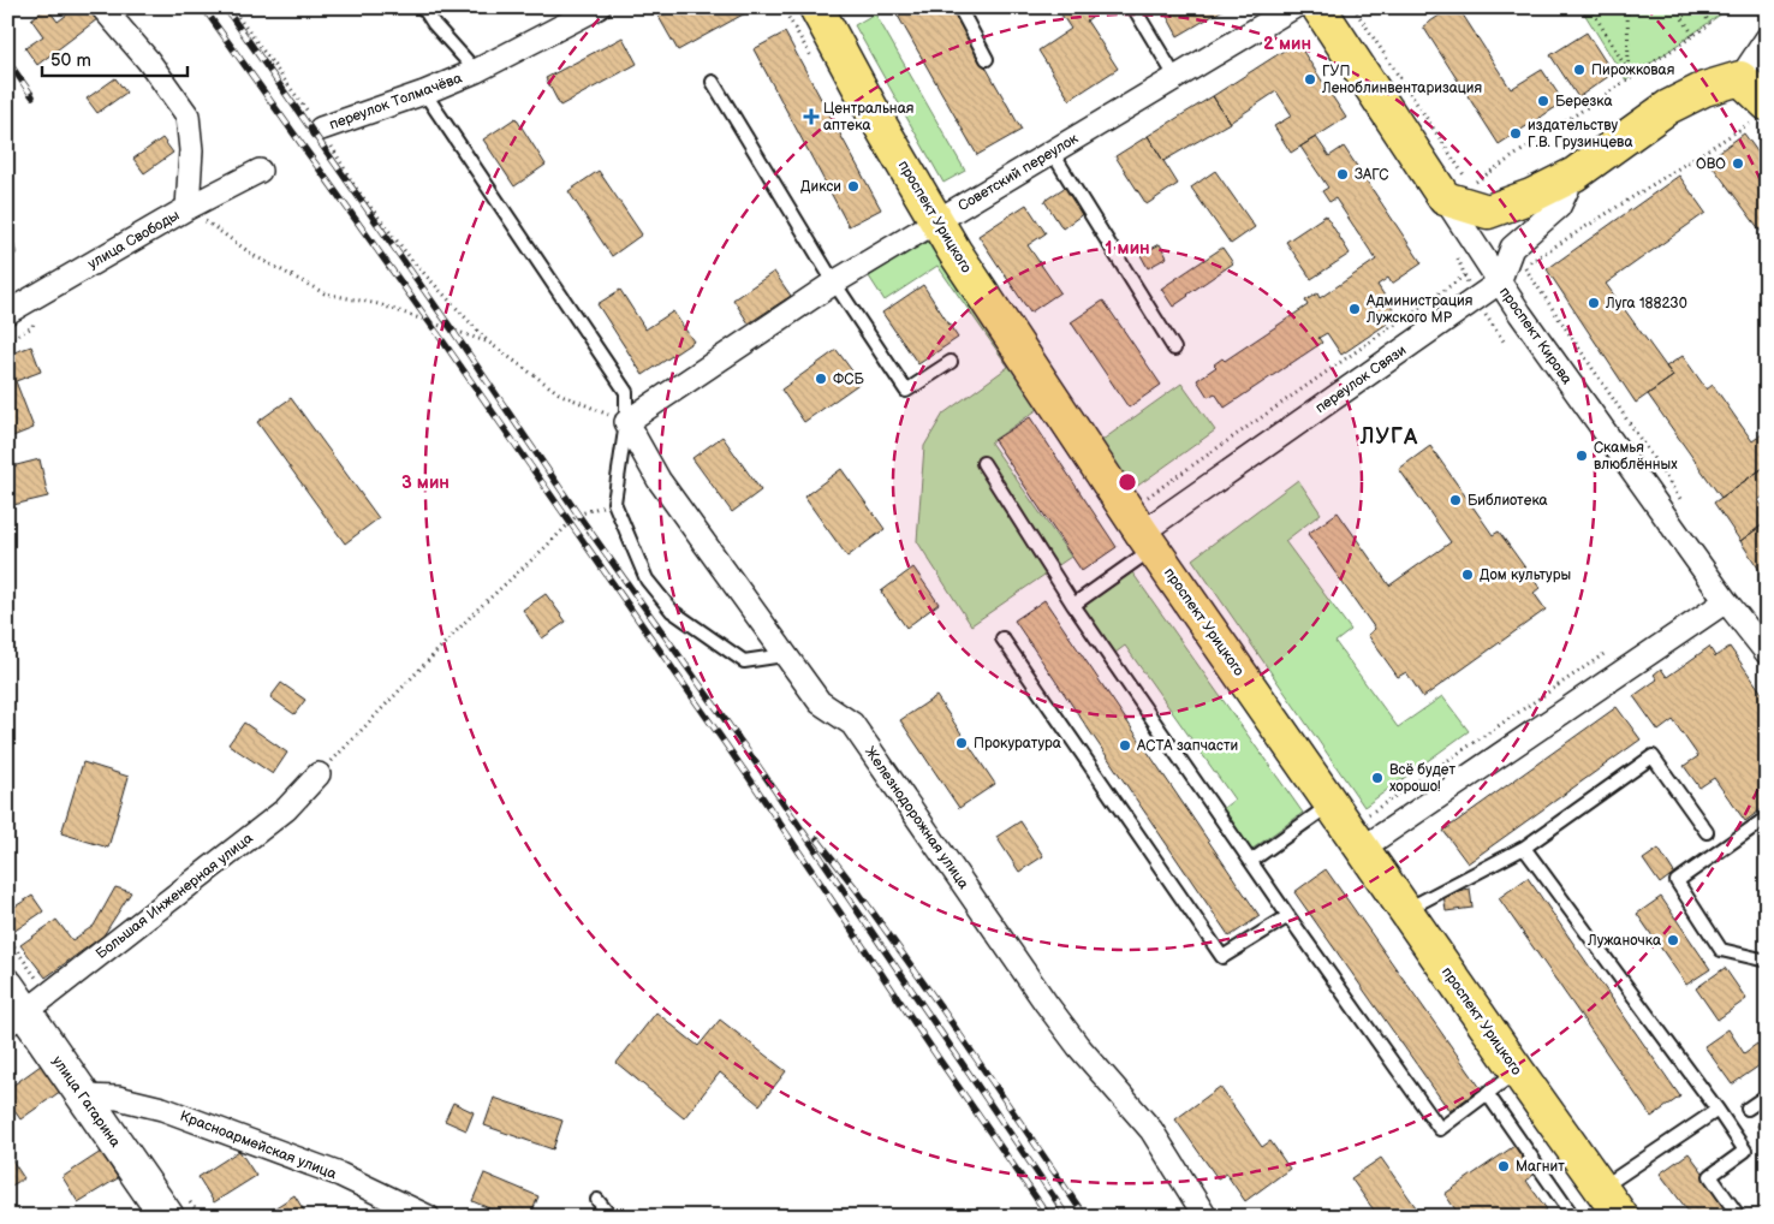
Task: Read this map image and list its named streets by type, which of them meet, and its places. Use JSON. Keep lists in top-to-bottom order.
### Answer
{
  "streets": {
    "main road": ["проспект Урицкого", "проспект Кирова"],
    "street": [
      "переулок Толмачёва",
      "Советский переулок",
      "улица Свободы",
      "переулок Связи",
      "Железнодорожная улица",
      "Большая Инженерная улица",
      "улица Гагарина",
      "Красноармейская улица"
    ]
  },
  "crossings": [
    ["Советский переулок", "проспект Урицкого"],
    ["Советский переулок", "Железнодорожная улица"],
    ["проспект Урицкого", "переулок Связи"],
    ["проспект Кирова", "переулок Связи"],
    ["Большая Инженерная улица", "улица Гагарина"],
    ["улица Гагарина", "Красноармейская улица"]
  ],
  "districts": ["ЛУГА"],
  "places": {
    "other": [
      "Пирожковая",
      "ГУП Леноблинвентаризация",
      "Березка",
      "издательству Г.В. Грузинцева",
      "ОВО",
      "ЗАГС",
      "Дикси",
      "Луга 188230",
      "Администрация Лужского МР",
      "ФСБ",
      "Скамья влюблённых",
      "Библиотека",
      "Дом культуры",
      "Прокуратура",
      "АСТА запчасти",
      "Всё будет хорошо!",
      "Лужаночка",
      "Магнит"
    ],
    "health": ["Центральная аптека"]
  },
  "scale_bar": "50 m",
  "rings": ["2 мин", "1 мин", "3 мин"]
}
